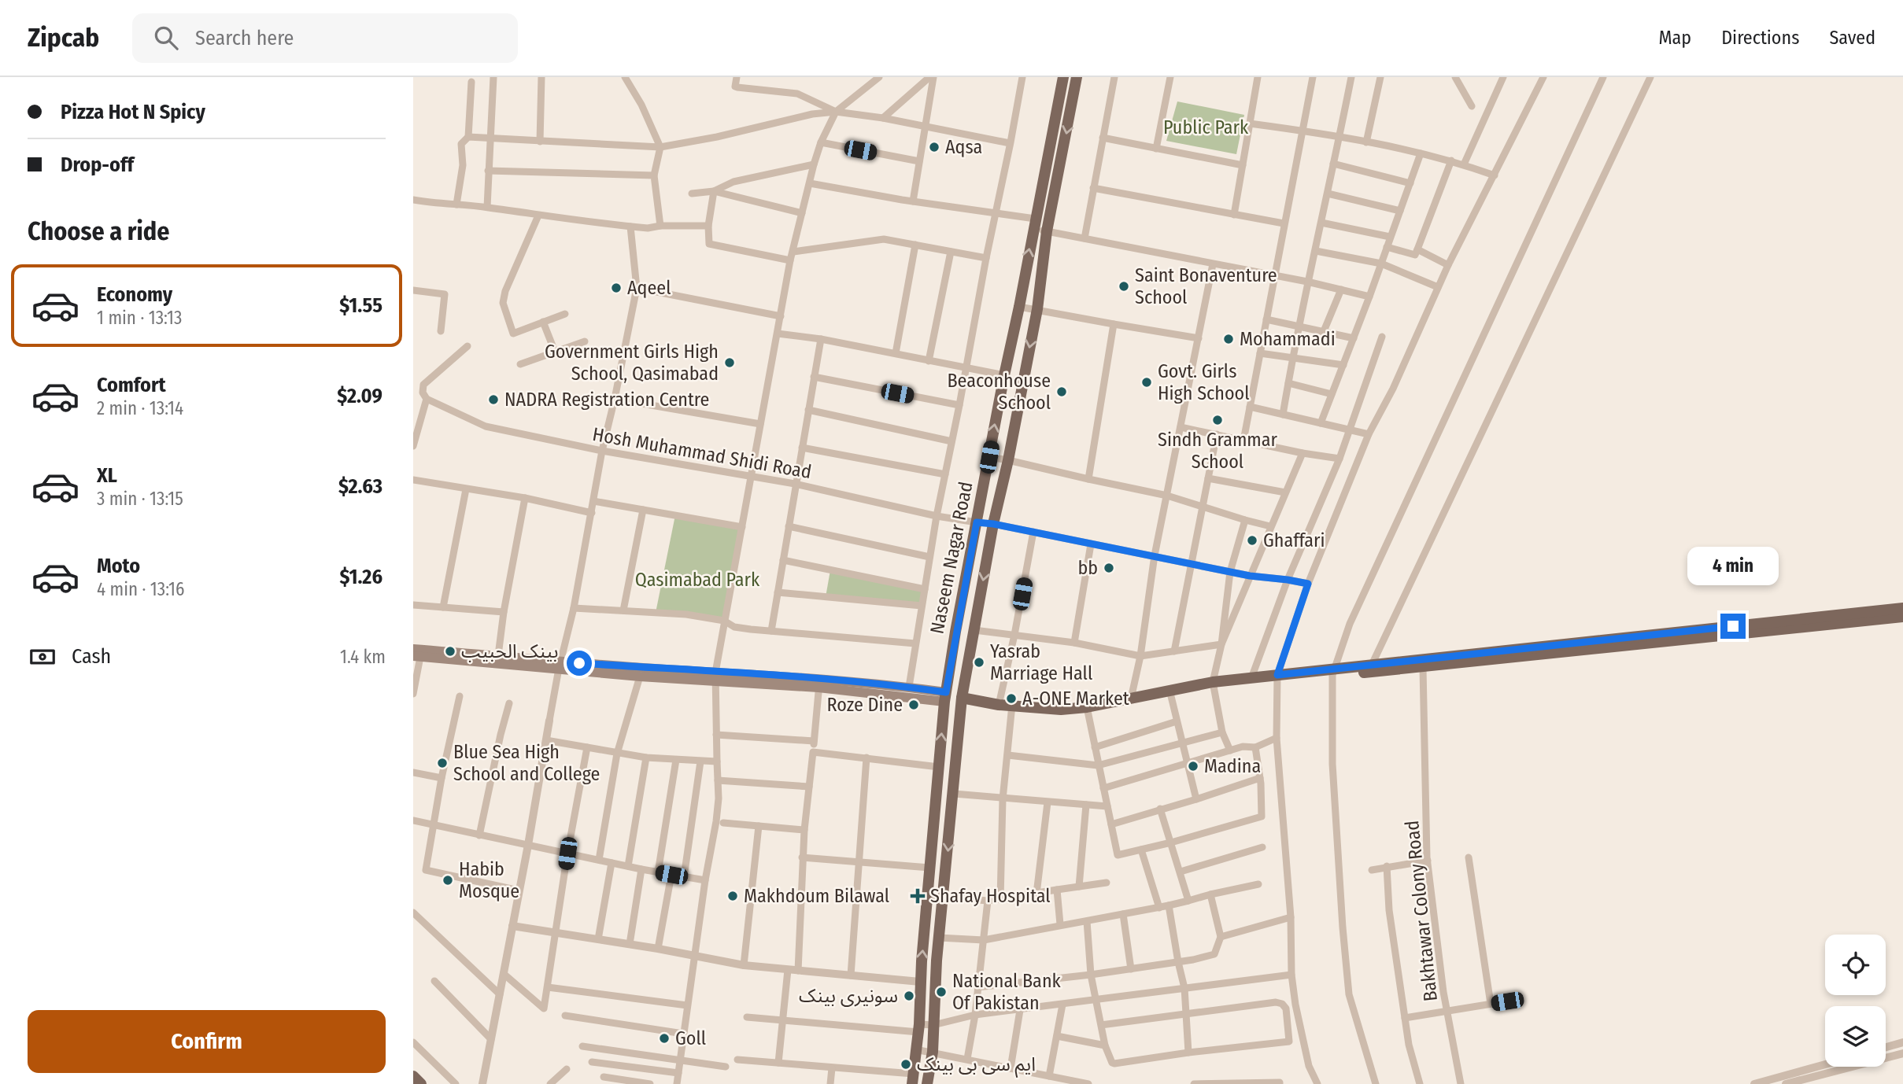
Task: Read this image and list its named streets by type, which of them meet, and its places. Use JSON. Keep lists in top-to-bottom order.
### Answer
{
  "streets": {
    "main road": ["Naseem Nagar Road"],
    "street": ["Hosh Muhammad Shidi Road", "Bakhtawar Colony Road"]
  },
  "crossings": [
    ["Hosh Muhammad Shidi Road", "Naseem Nagar Road"]
  ],
  "parks": ["Public Park", "Qasimabad Park"],
  "places": {
    "other": [
      "Aqsa",
      "Saint Bonaventure School",
      "Aqeel",
      "Mohammadi",
      "Government Girls High School, Qasimabad",
      "Govt. Girls High School",
      "Beaconhouse School",
      "NADRA Registration Centre",
      "Sindh Grammar School",
      "Ghaffari",
      "bb",
      "بينک الحبيب",
      "Yasrab Marriage Hall",
      "A-ONE Market",
      "Roze Dine",
      "Blue Sea High School and College",
      "Madina",
      "Habib Mosque",
      "Makhdoum Bilawal",
      "National Bank Of Pakistan",
      "سونیری بینک",
      "Goll",
      "ایم سی بی بینک"
    ],
    "health": ["Shafay Hospital"]
  },
  "page": {
    "header": "Zipcab",
    "search": "Search here",
    "nav": ["Map", "Directions", "Saved"],
    "banner": ["Pizza Hot N Spicy", "Drop-off"],
    "heading": "Choose a ride",
    "list": [
      {
        "name": "Economy",
        "note": "1 min · 13:13",
        "value": "$1.55"
      },
      {
        "name": "Comfort",
        "note": "2 min · 13:14",
        "value": "$2.09"
      },
      {
        "name": "XL",
        "note": "3 min · 13:15",
        "value": "$2.63"
      },
      {
        "name": "Moto",
        "note": "4 min · 13:16",
        "value": "$1.26"
      }
    ],
    "bubble": "4 min",
    "pay": ["Cash", "1.4 km"],
    "buttons": "Confirm"
  }
}
